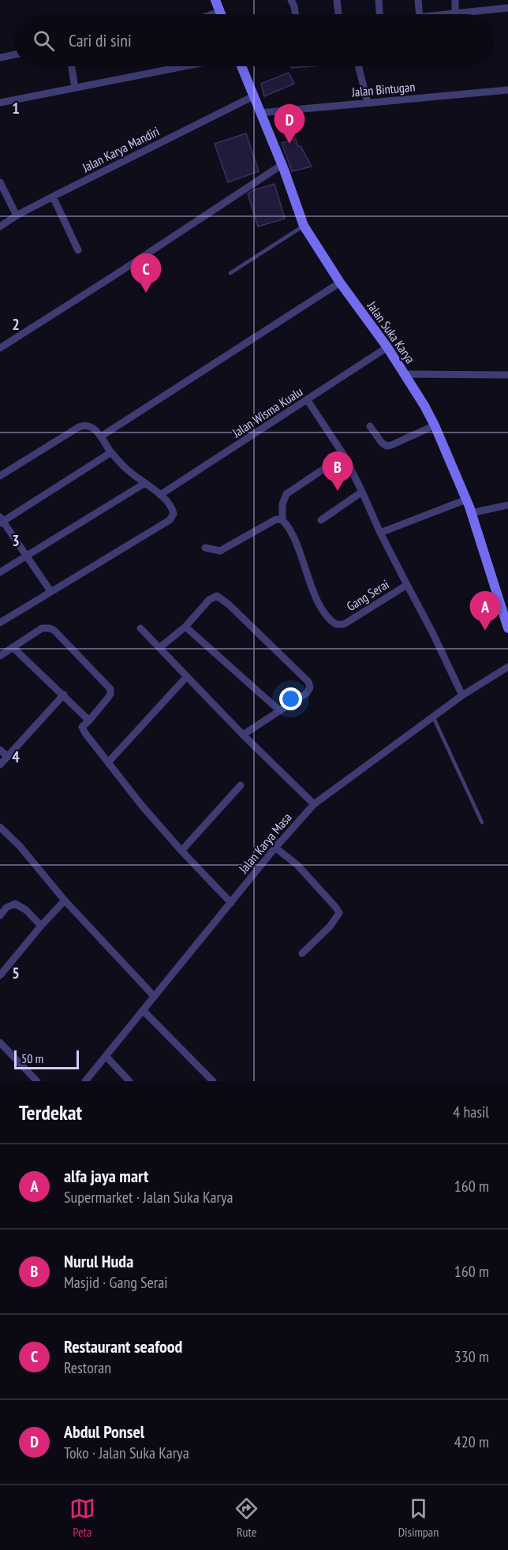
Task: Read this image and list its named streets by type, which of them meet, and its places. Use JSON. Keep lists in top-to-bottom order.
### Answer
{
  "streets": {
    "main road": ["Jalan Suka Karya"],
    "street": [
      "Jalan Bintugan",
      "Jalan Karya Mandiri",
      "Jalan Wisma Kualu",
      "Gang Serai",
      "Jalan Karya Masa"
    ]
  },
  "crossings": [
    ["Jalan Bintugan", "Jalan Suka Karya"],
    ["Jalan Karya Mandiri", "Jalan Suka Karya"],
    ["Jalan Suka Karya", "Jalan Wisma Kualu"],
    ["Gang Serai", "Jalan Karya Masa"]
  ],
  "scale_bar": "50 m",
  "page": {
    "search": "Cari di sini",
    "pins": [
      "D",
      "C",
      "B",
      "A"
    ],
    "scale": "50 m",
    "heading": ["Terdekat", "4 hasil"],
    "list": [
      {
        "mark": "A",
        "name": "alfa jaya mart",
        "note": "Supermarket · Jalan Suka Karya",
        "value": "160 m"
      },
      {
        "mark": "B",
        "name": "Nurul Huda",
        "note": "Masjid · Gang Serai",
        "value": "160 m"
      },
      {
        "mark": "C",
        "name": "Restaurant seafood",
        "note": "Restoran",
        "value": "330 m"
      },
      {
        "mark": "D",
        "name": "Abdul Ponsel",
        "note": "Toko · Jalan Suka Karya",
        "value": "420 m"
      }
    ],
    "nav": ["Peta", "Rute", "Disimpan"]
  },
  "grid": {
    "rows": [
      "1",
      "2",
      "3",
      "4",
      "5"
    ]
  }
}
